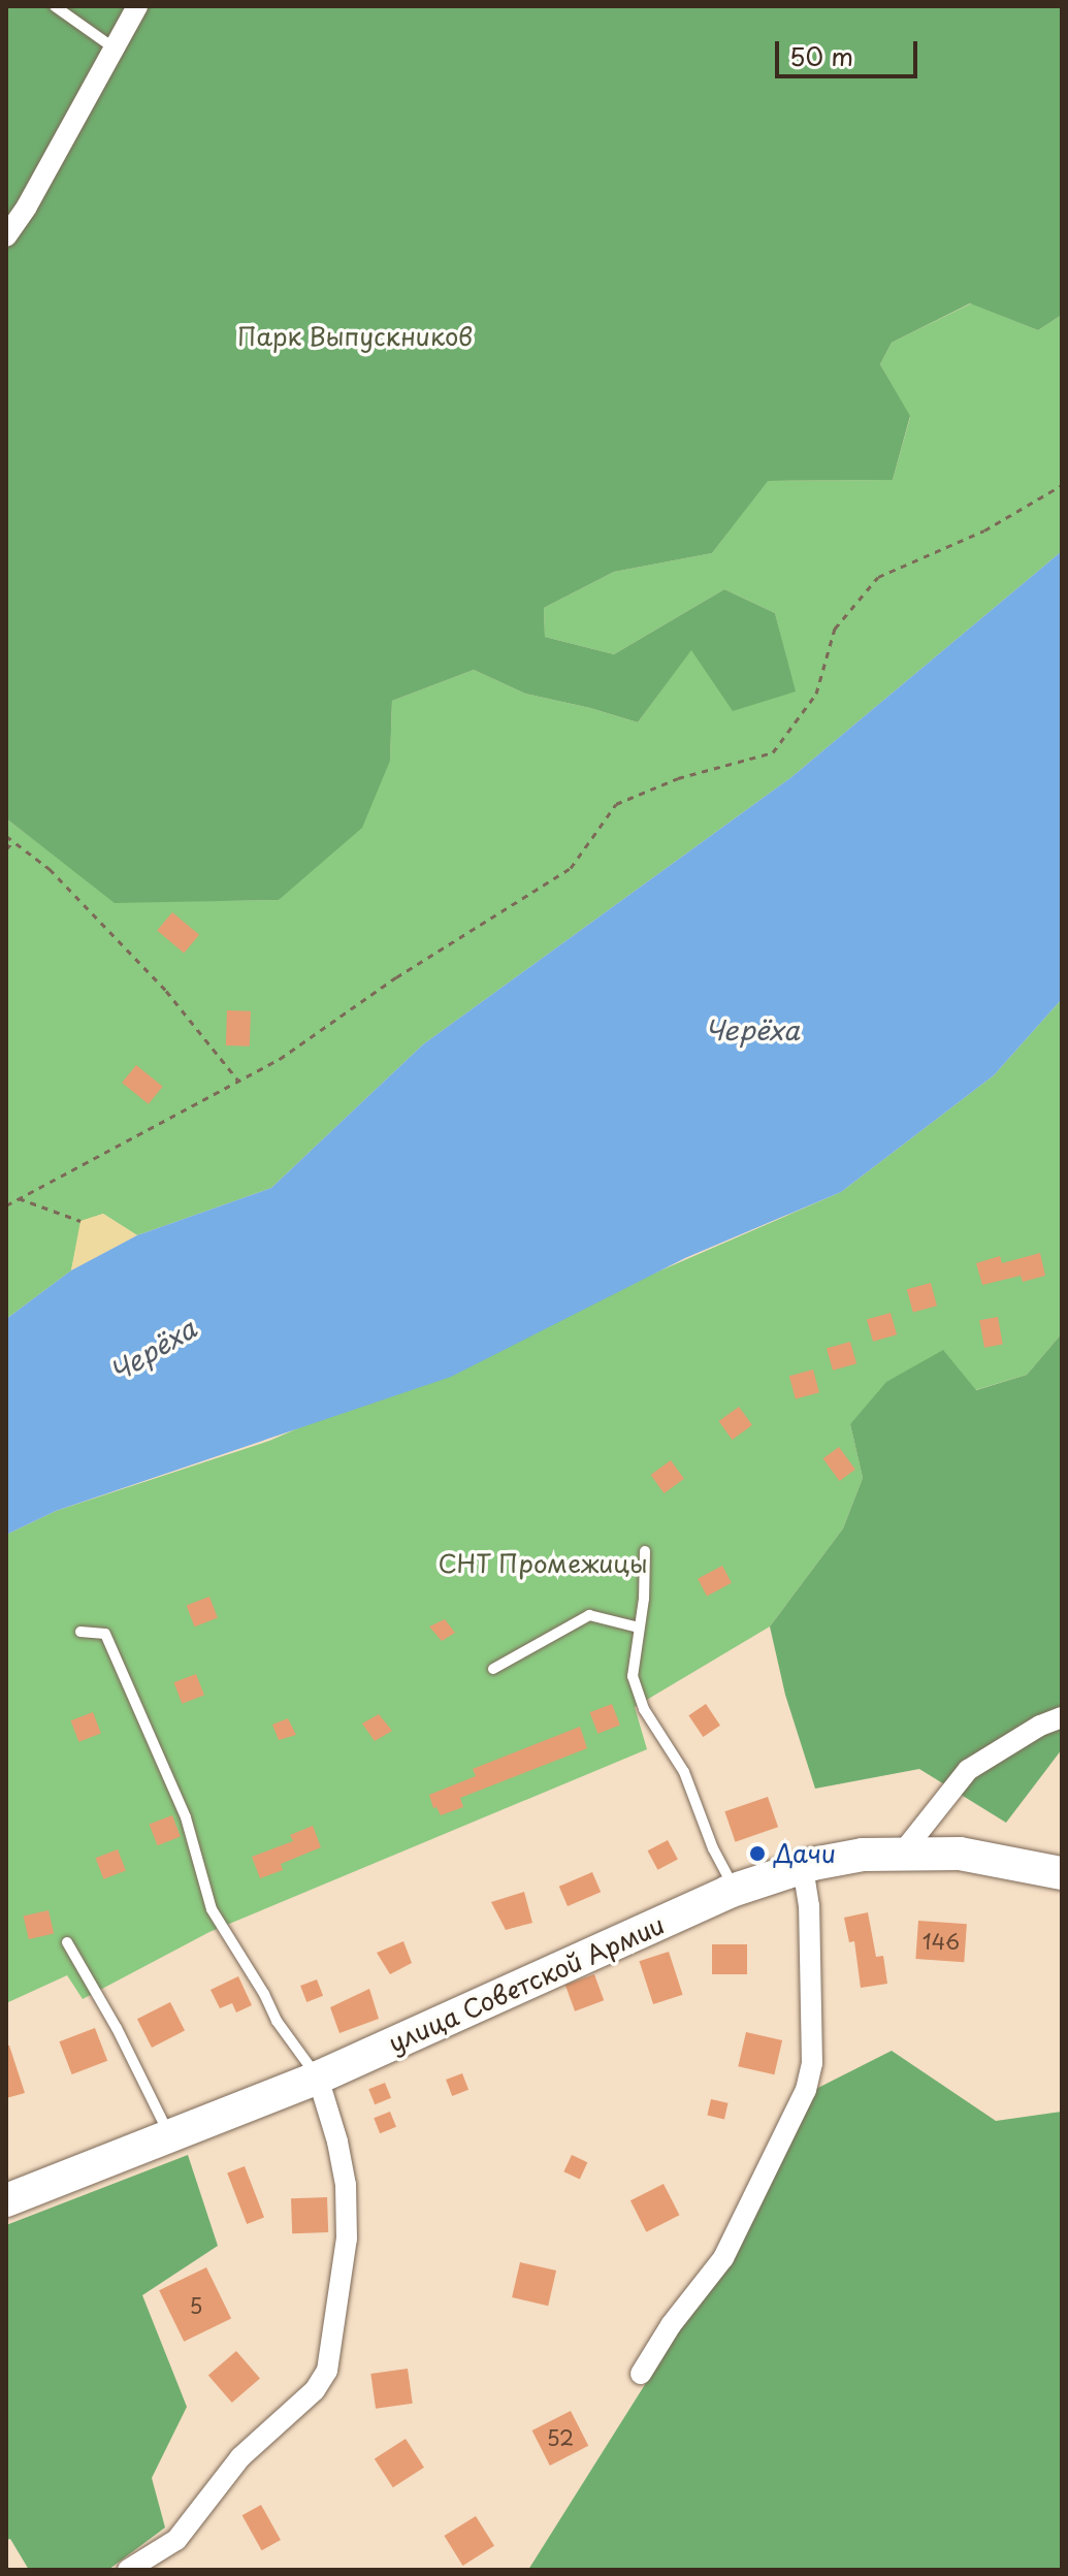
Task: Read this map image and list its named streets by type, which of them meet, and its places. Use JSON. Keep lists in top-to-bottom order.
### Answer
{
  "streets": {
    "main road": ["улица Советской Армии"]
  },
  "water": ["Черёха"],
  "parks": ["Парк Выпускников", "СНТ Промежицы"],
  "places": ["Дачи"],
  "house_numbers": ["146", "5", "52"],
  "scale_bar": "50 m"
}
